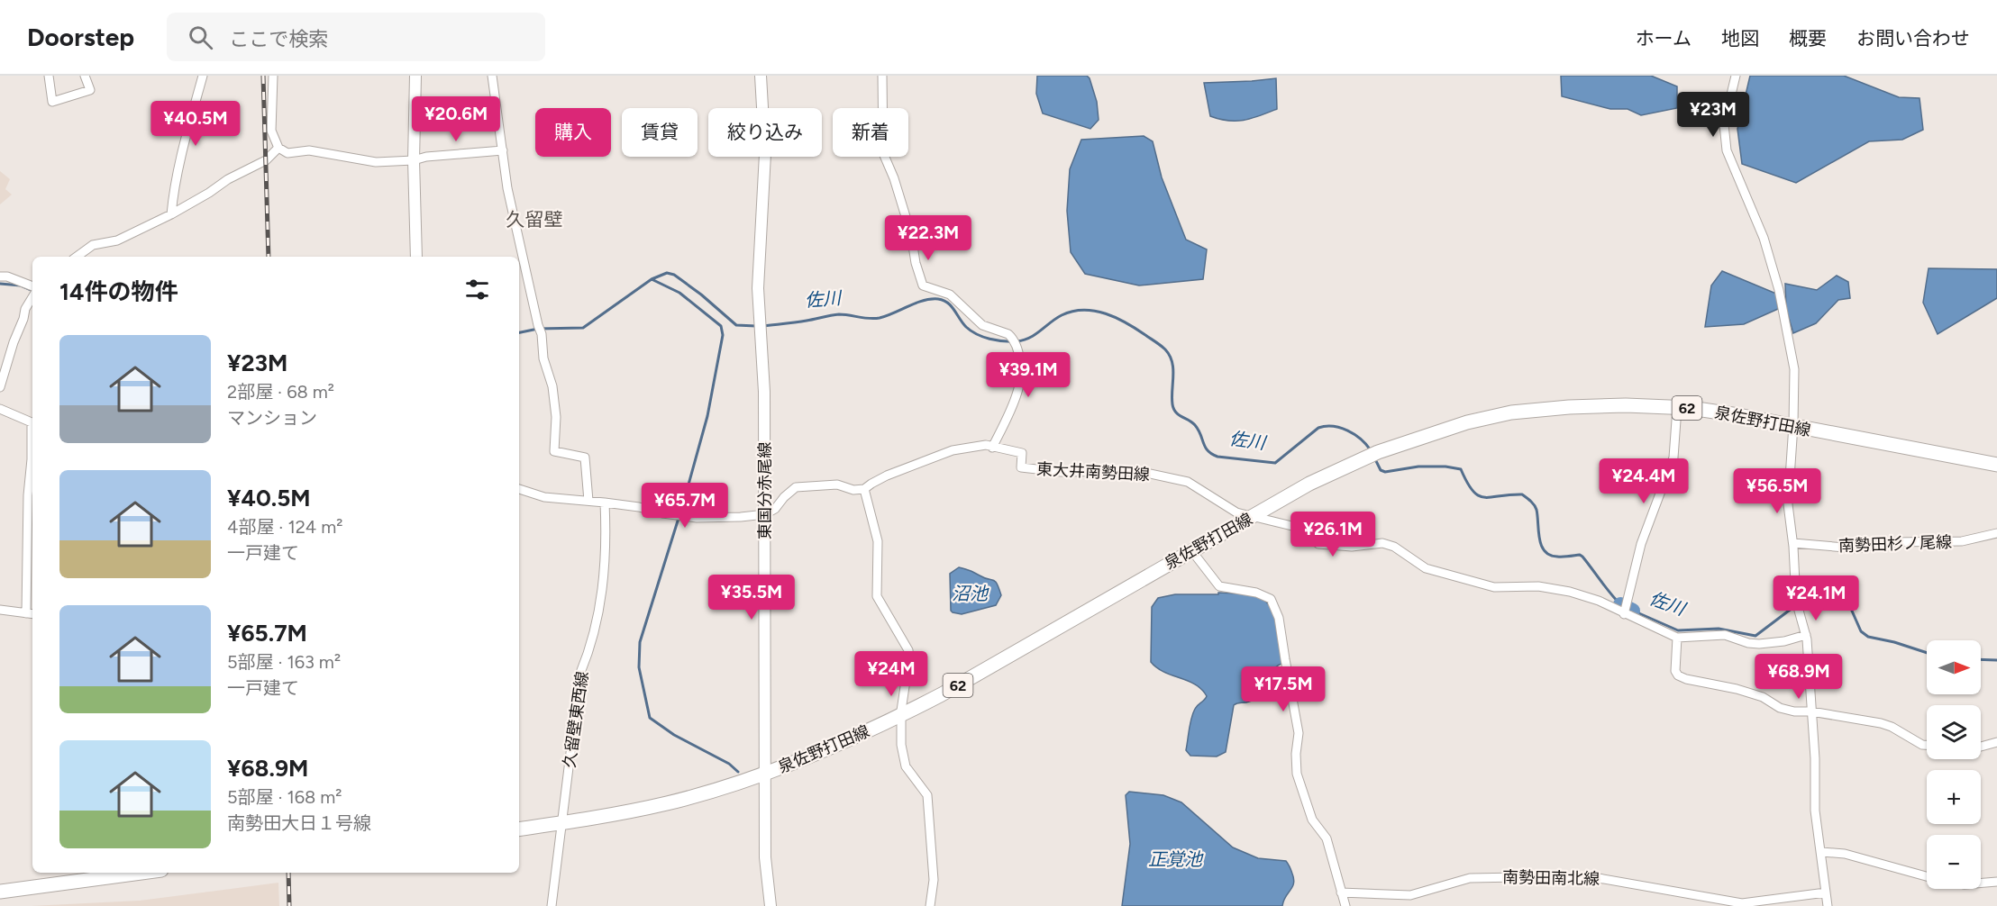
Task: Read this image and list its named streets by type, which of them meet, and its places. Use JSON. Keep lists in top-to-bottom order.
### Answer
{
  "streets": {
    "main road": ["62", "泉佐野打田線"],
    "street": [
      "東大井南勢田線",
      "東国分赤尾線",
      "南勢田杉ノ尾線",
      "久留壁東西線",
      "南勢田南北線"
    ]
  },
  "crossings": [
    ["泉佐野打田線", "東大井南勢田線"],
    ["泉佐野打田線", "東国分赤尾線"],
    ["泉佐野打田線", "久留壁東西線"]
  ],
  "districts": ["久留壁"],
  "water": ["佐川", "沼池", "正覚池"],
  "north": "right",
  "page": {
    "header": "Doorstep",
    "search": "ここで検索",
    "nav": [
      "ホーム",
      "地図",
      "概要",
      "お問い合わせ"
    ],
    "price": [
      "¥23M",
      "¥20.6M",
      "¥40.5M",
      "¥22.3M",
      "¥39.1M",
      "¥24.4M",
      "¥56.5M",
      "¥65.7M",
      "¥26.1M",
      "¥35.5M",
      "¥24.1M",
      "¥24M",
      "¥68.9M",
      "¥17.5M"
    ],
    "chip": [
      "購入",
      "賃貸",
      "絞り込み",
      "新着"
    ],
    "heading": "14件の物件",
    "list": [
      {
        "name": "¥23M",
        "note": "2部屋 · 68 m² · マンション"
      },
      {
        "name": "¥40.5M",
        "note": "4部屋 · 124 m² · 一戸建て"
      },
      {
        "name": "¥65.7M",
        "note": "5部屋 · 163 m² · 一戸建て"
      },
      {
        "name": "¥68.9M",
        "note": "5部屋 · 168 m² · 南勢田大日１号線"
      }
    ],
    "map_buttons": ["+", "−"]
  }
}
